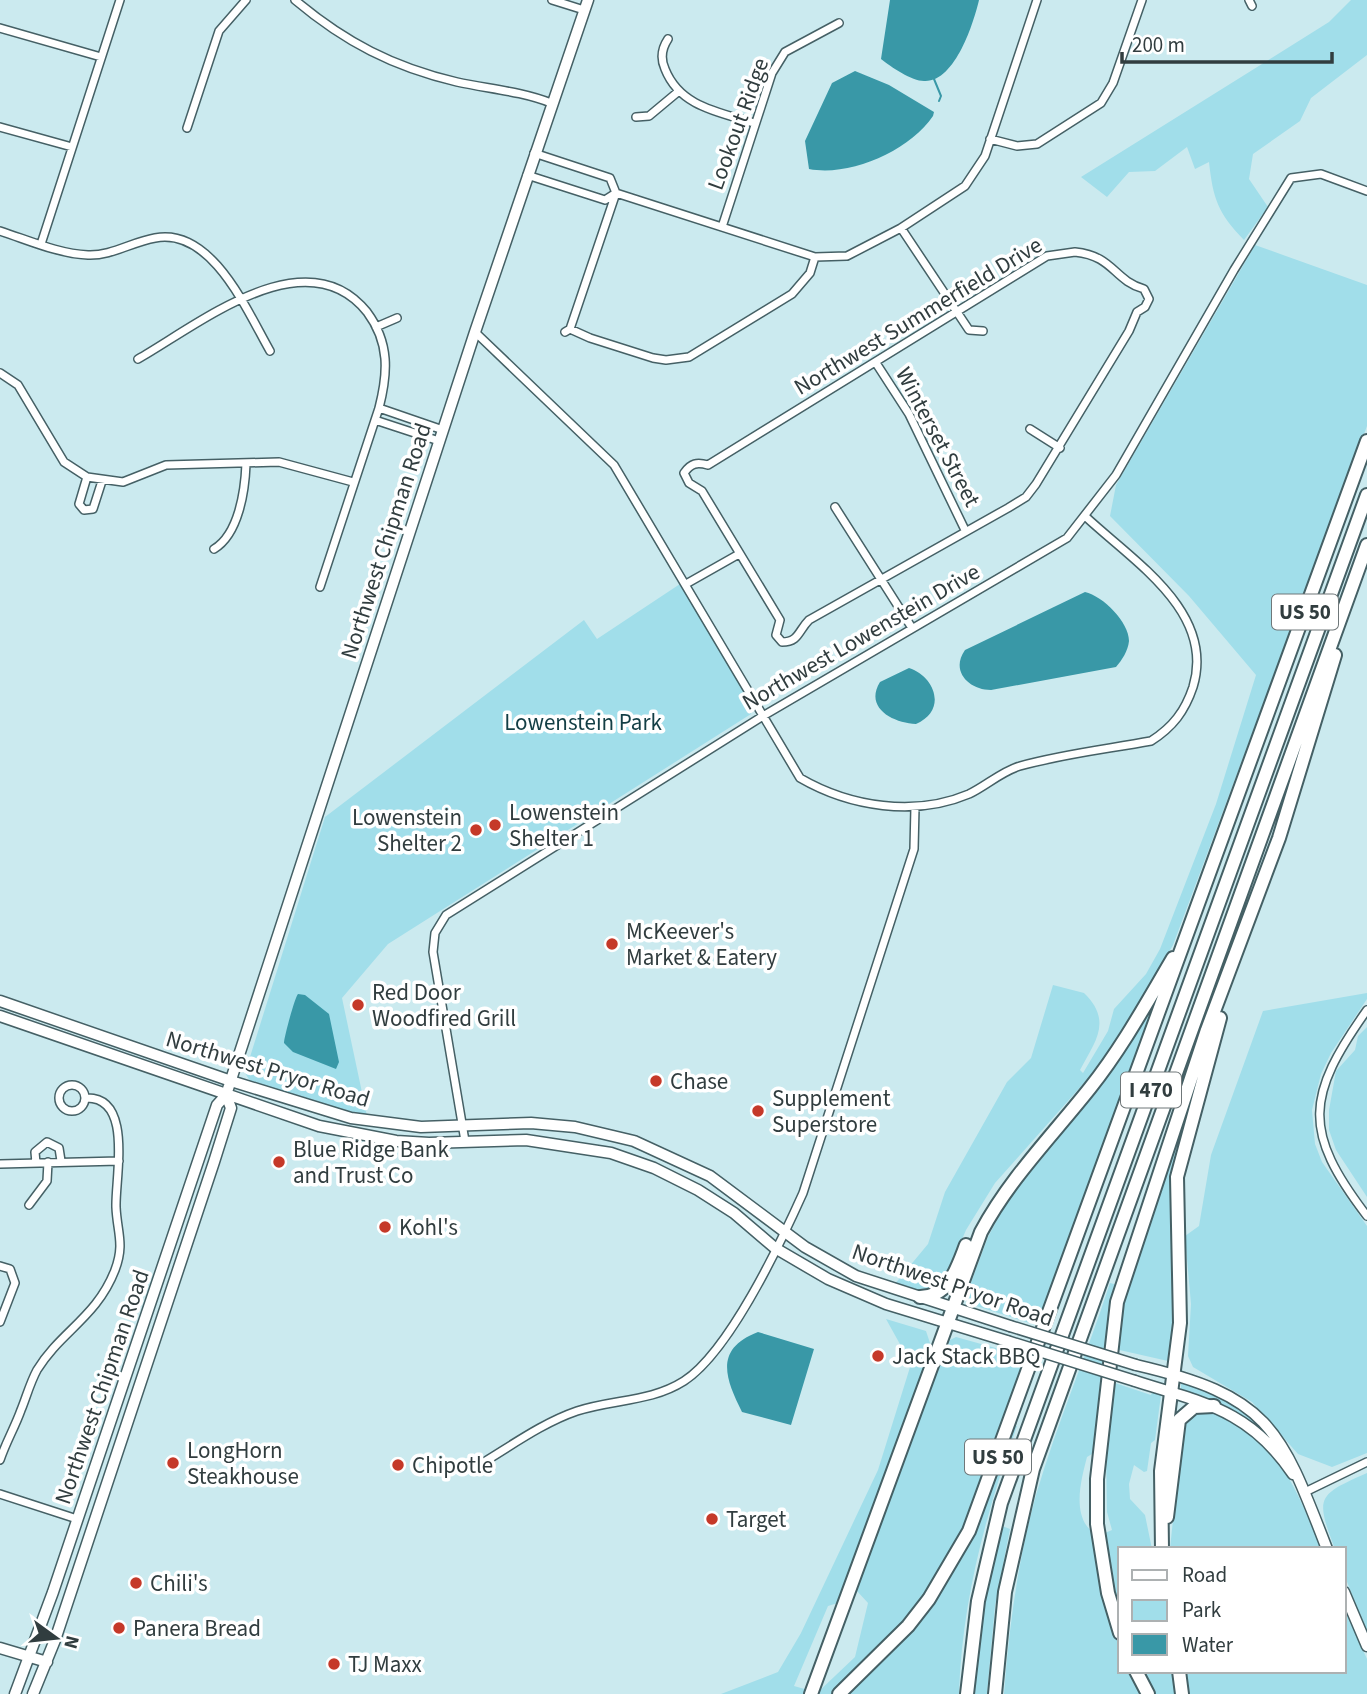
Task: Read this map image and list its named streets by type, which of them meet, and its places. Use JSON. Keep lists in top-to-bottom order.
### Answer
{
  "streets": {
    "highway": ["US 50", "I 470"],
    "main road": ["Northwest Chipman Road", "Northwest Pryor Road"],
    "street": [
      "Lookout Ridge",
      "Northwest Summerfield Drive",
      "Winterset Street",
      "Northwest Lowenstein Drive"
    ]
  },
  "crossings": [
    ["Northwest Summerfield Drive", "Winterset Street"],
    ["Northwest Chipman Road", "Northwest Pryor Road"],
    ["Northwest Lowenstein Drive", "Northwest Pryor Road"]
  ],
  "parks": ["Lowenstein Park"],
  "places": [
    "Lowenstein Shelter 1",
    "Lowenstein Shelter 2",
    "McKeever's Market & Eatery",
    "Red Door Woodfired Grill",
    "Chase",
    "Supplement Superstore",
    "Blue Ridge Bank and Trust Co",
    "Kohl's",
    "Jack Stack BBQ",
    "LongHorn Steakhouse",
    "Chipotle",
    "Target",
    "Chili's",
    "Panera Bread",
    "TJ Maxx"
  ],
  "legend": ["Road", "Park", "Water"],
  "scale_bar": "200 m",
  "north": "right"
}
